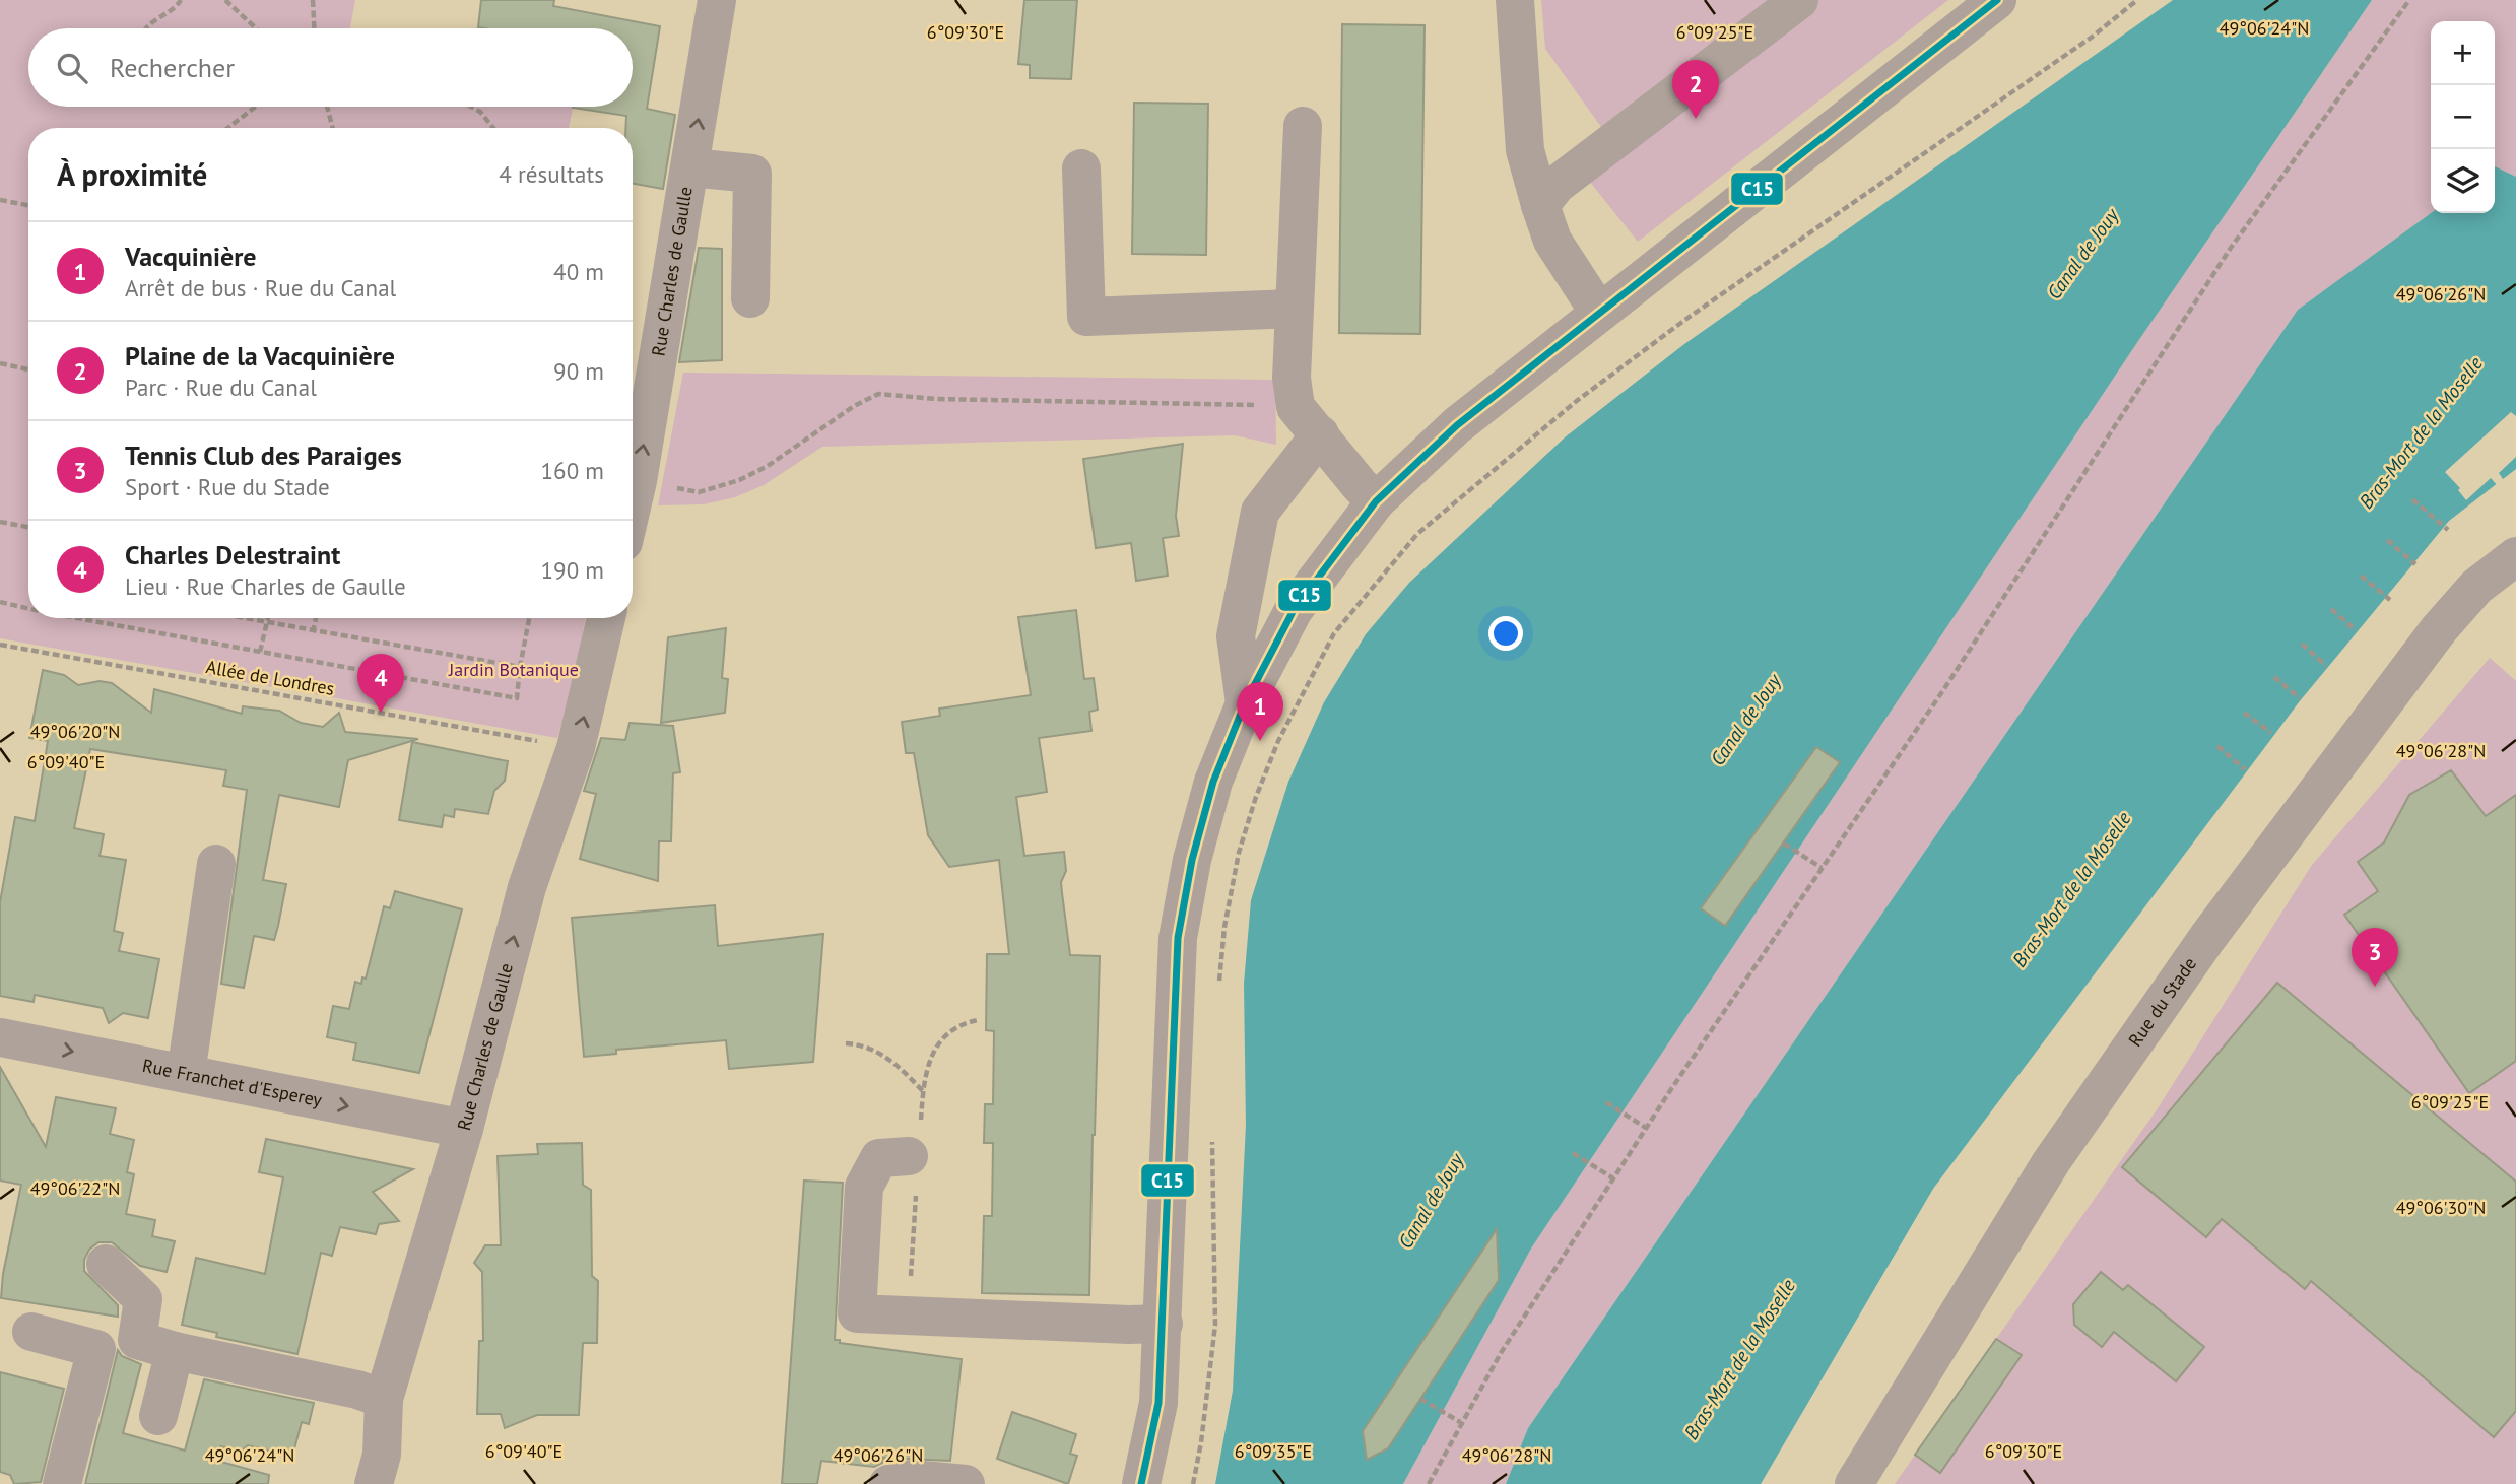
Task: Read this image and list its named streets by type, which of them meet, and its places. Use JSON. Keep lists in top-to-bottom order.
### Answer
{
  "streets": {
    "street": ["Rue Charles de Gaulle", "Rue du Stade", "Rue Franchet d'Esperey"],
    "path": ["Allée de Londres"]
  },
  "crossings": [
    ["Rue Charles de Gaulle", "Allée de Londres"],
    ["Rue Charles de Gaulle", "Rue Franchet d'Esperey"]
  ],
  "one_way": ["Rue Charles de Gaulle"],
  "water": ["Canal de Jouy", "Bras-Mort de la Moselle"],
  "parks": ["Jardin Botanique"],
  "lines": ["transit line C15"],
  "page": {
    "map_buttons": ["+", "−"],
    "search": "Rechercher",
    "pins": [
      "2",
      "4",
      "1",
      "3"
    ],
    "heading": ["À proximité", "4 résultats"],
    "list": [
      {
        "mark": "1",
        "name": "Vacquinière",
        "note": "Arrêt de bus · Rue du Canal",
        "value": "40 m"
      },
      {
        "mark": "2",
        "name": "Plaine de la Vacquinière",
        "note": "Parc · Rue du Canal",
        "value": "90 m"
      },
      {
        "mark": "3",
        "name": "Tennis Club des Paraiges",
        "note": "Sport · Rue du Stade",
        "value": "160 m"
      },
      {
        "mark": "4",
        "name": "Charles Delestraint",
        "note": "Lieu · Rue Charles de Gaulle",
        "value": "190 m"
      }
    ]
  },
  "coordinates": [
    "49°06'24\"N",
    "6°09'30\"E",
    "6°09'25\"E",
    "49°06'26\"N",
    "49°06'20\"N",
    "49°06'28\"N",
    "6°09'40\"E",
    "49°06'22\"N",
    "49°06'30\"N",
    "6°09'35\"E"
  ]
}
